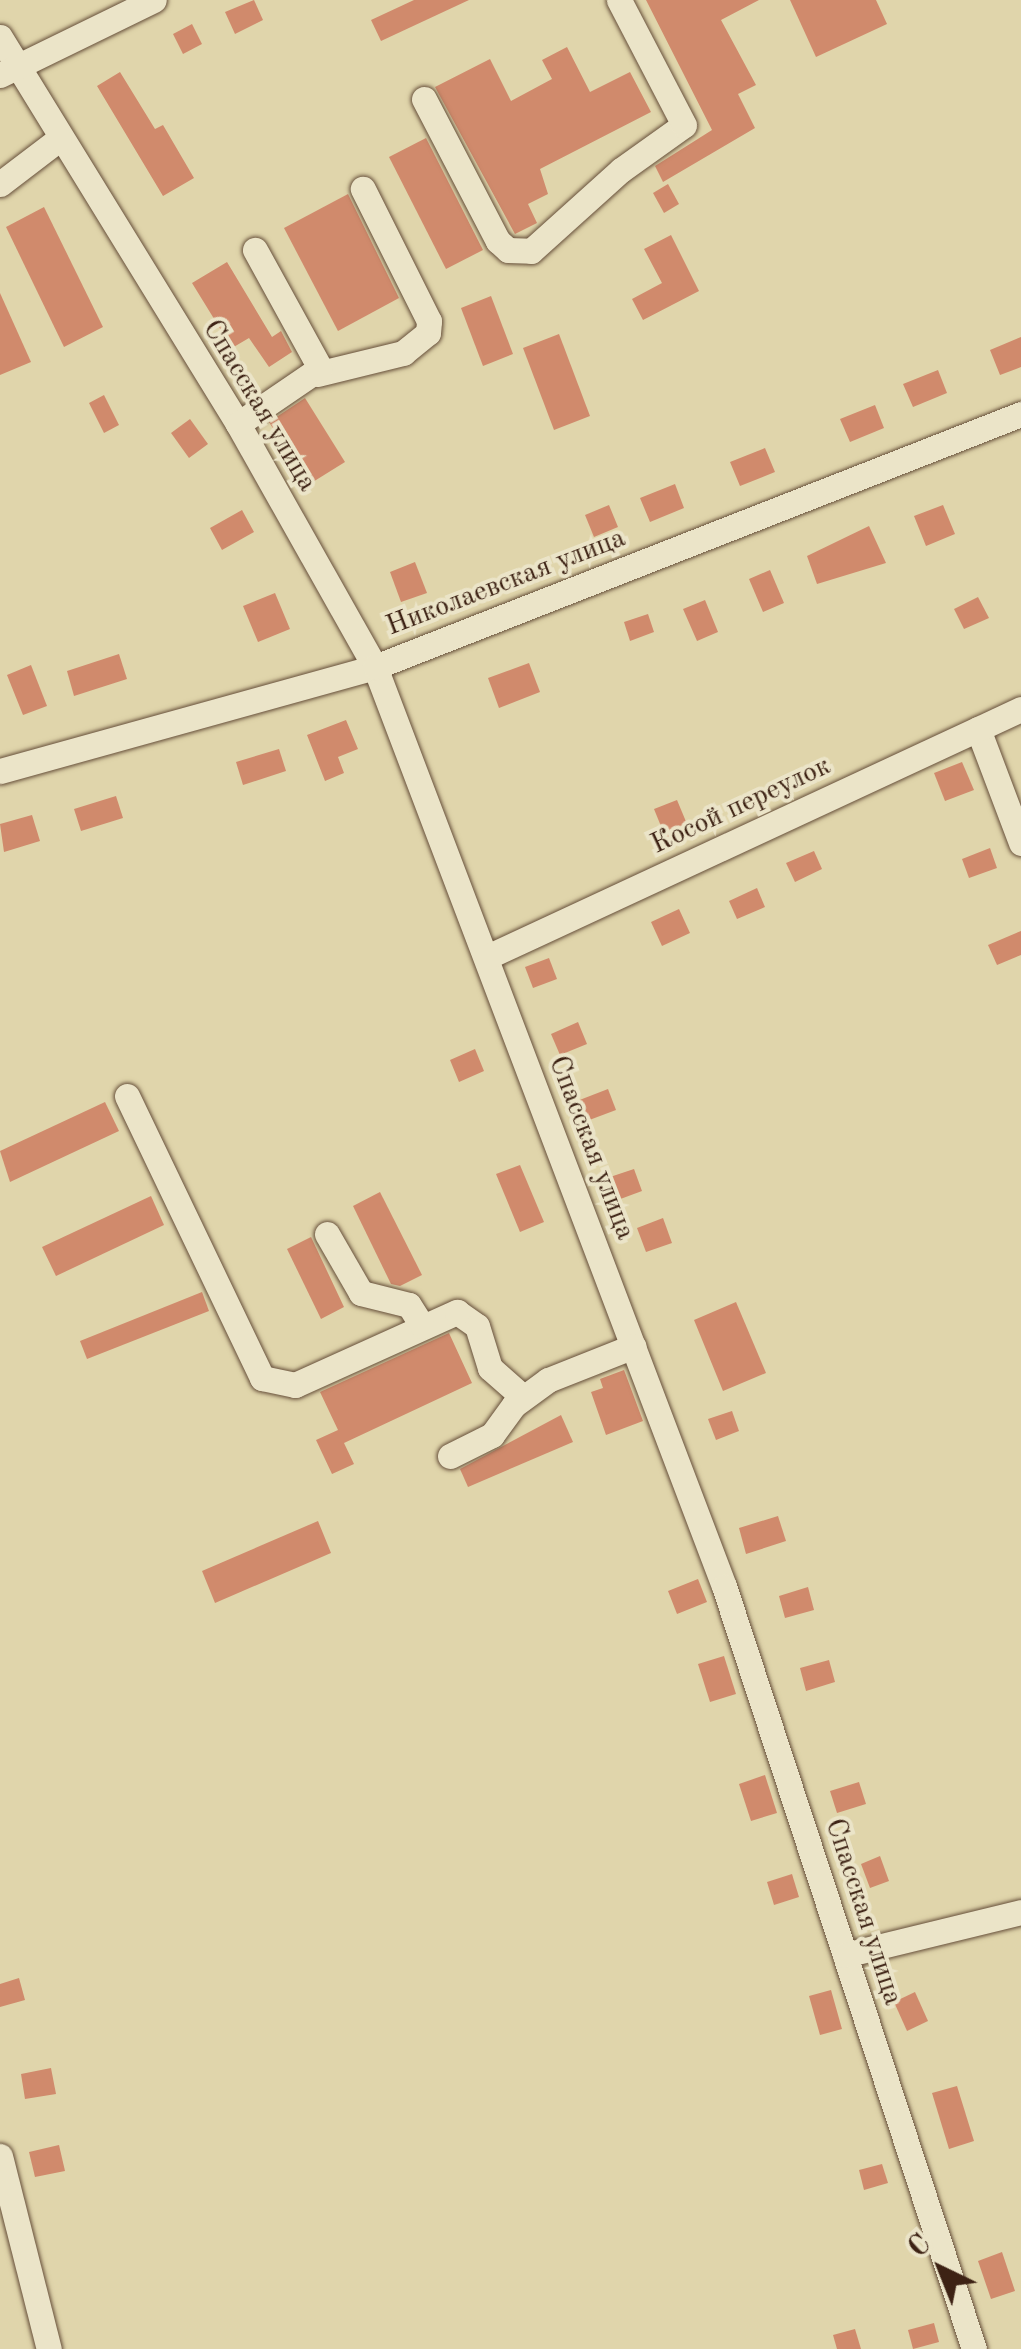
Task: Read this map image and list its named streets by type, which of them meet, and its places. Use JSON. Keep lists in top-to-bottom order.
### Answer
{
  "streets": {
    "street": ["Спасская улица", "Николаевская улица", "Косой переулок"]
  },
  "crossings": [
    ["Спасская улица", "Николаевская улица"],
    ["Спасская улица", "Косой переулок"]
  ],
  "north": "top left"
}
